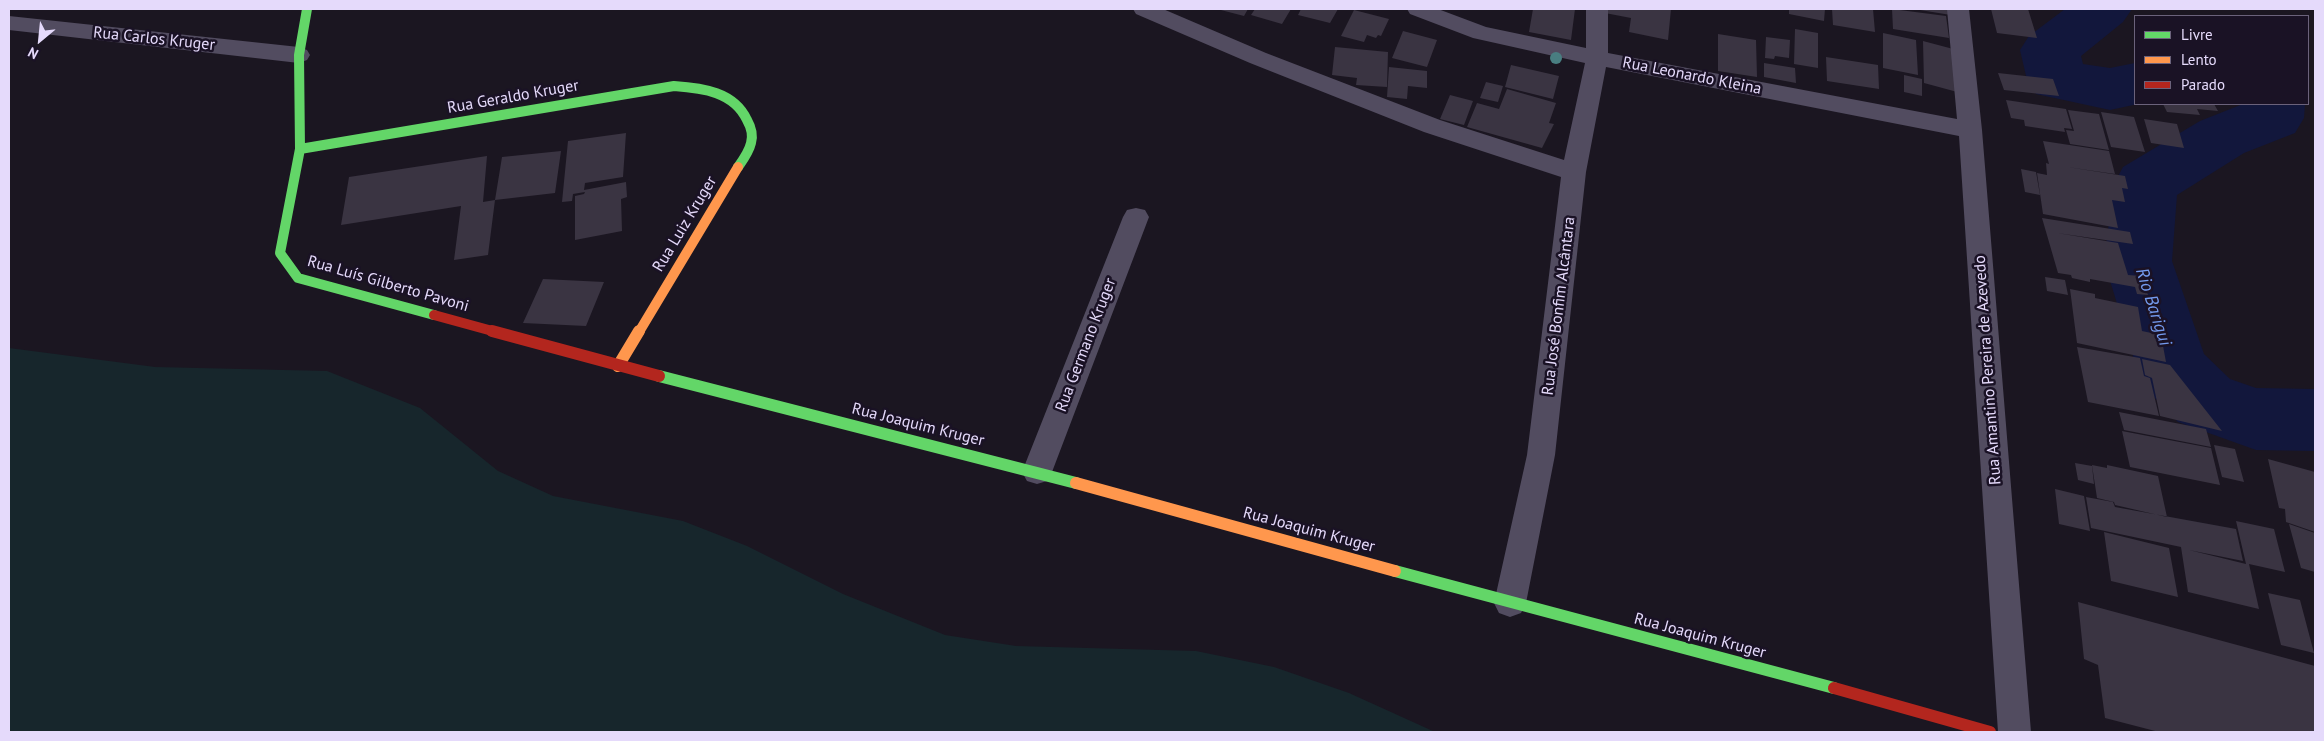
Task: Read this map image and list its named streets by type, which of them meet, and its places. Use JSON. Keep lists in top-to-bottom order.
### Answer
{
  "streets": {
    "street": [
      "Rua Carlos Kruger",
      "Rua Leonardo Kleina",
      "Rua Geraldo Kruger",
      "Rua Luiz Kruger",
      "Rua Luís Gilberto Pavoni",
      "Rua José Bonfim Alcântara",
      "Rua Germano Kruger",
      "Rua Amantino Pereira de Azevedo",
      "Rua Joaquim Kruger"
    ]
  },
  "crossings": [
    ["Rua Carlos Kruger", "Rua Luís Gilberto Pavoni"],
    ["Rua Leonardo Kleina", "Rua José Bonfim Alcântara"],
    ["Rua Leonardo Kleina", "Rua Amantino Pereira de Azevedo"],
    ["Rua Geraldo Kruger", "Rua Luiz Kruger"],
    ["Rua Geraldo Kruger", "Rua Luís Gilberto Pavoni"],
    ["Rua Luiz Kruger", "Rua Luís Gilberto Pavoni"],
    ["Rua Luiz Kruger", "Rua Joaquim Kruger"],
    ["Rua Luís Gilberto Pavoni", "Rua Joaquim Kruger"],
    ["Rua José Bonfim Alcântara", "Rua Joaquim Kruger"],
    ["Rua Germano Kruger", "Rua Joaquim Kruger"]
  ],
  "water": ["Rio Barigui"],
  "legend": ["Livre", "Lento", "Parado"],
  "north": "bottom left"
}
